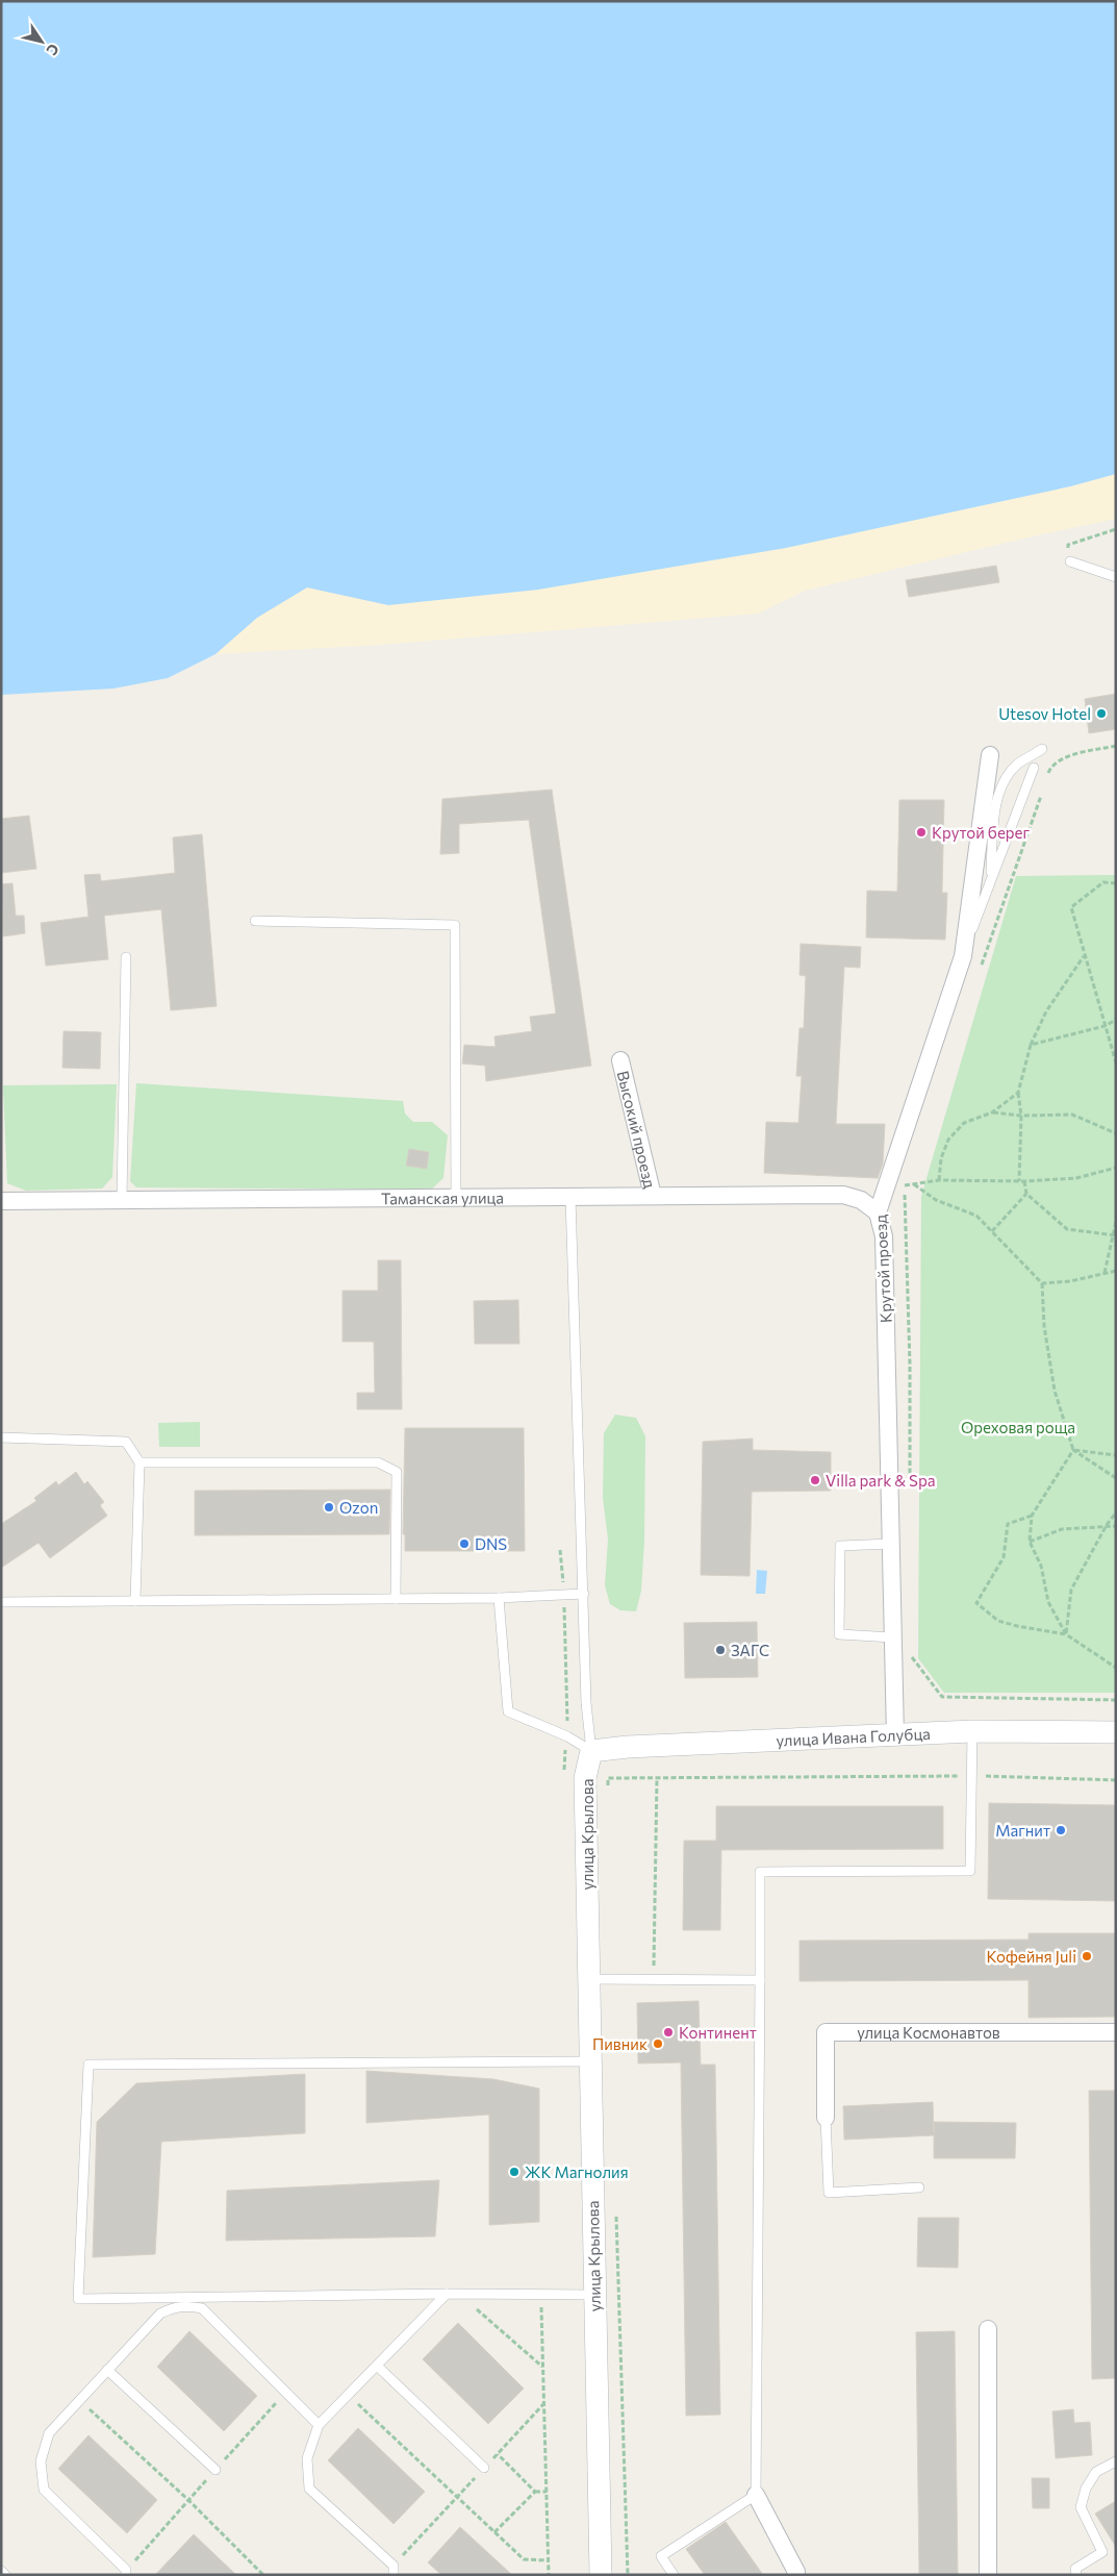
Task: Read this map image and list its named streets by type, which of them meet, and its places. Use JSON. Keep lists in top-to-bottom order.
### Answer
{
  "streets": {
    "street": [
      "Высокий проезд",
      "Таманская улица",
      "Крутой проезд",
      "улица Ивана Голубца",
      "улица Крылова",
      "улица Космонавтов"
    ]
  },
  "crossings": [
    ["Высокий проезд", "Таманская улица"],
    ["Таманская улица", "Крутой проезд"],
    ["Крутой проезд", "улица Ивана Голубца"],
    ["улица Ивана Голубца", "улица Крылова"]
  ],
  "parks": ["Ореховая роща"],
  "places": [
    "Utesov Hotel",
    "Крутой берег",
    "Villa park & Spa",
    "Ozon",
    "DNS",
    "ЗАГС",
    "Магнит",
    "Кофейня Juli",
    "Континент",
    "Пивник",
    "ЖК Магнолия"
  ],
  "north": "bottom right"
}
